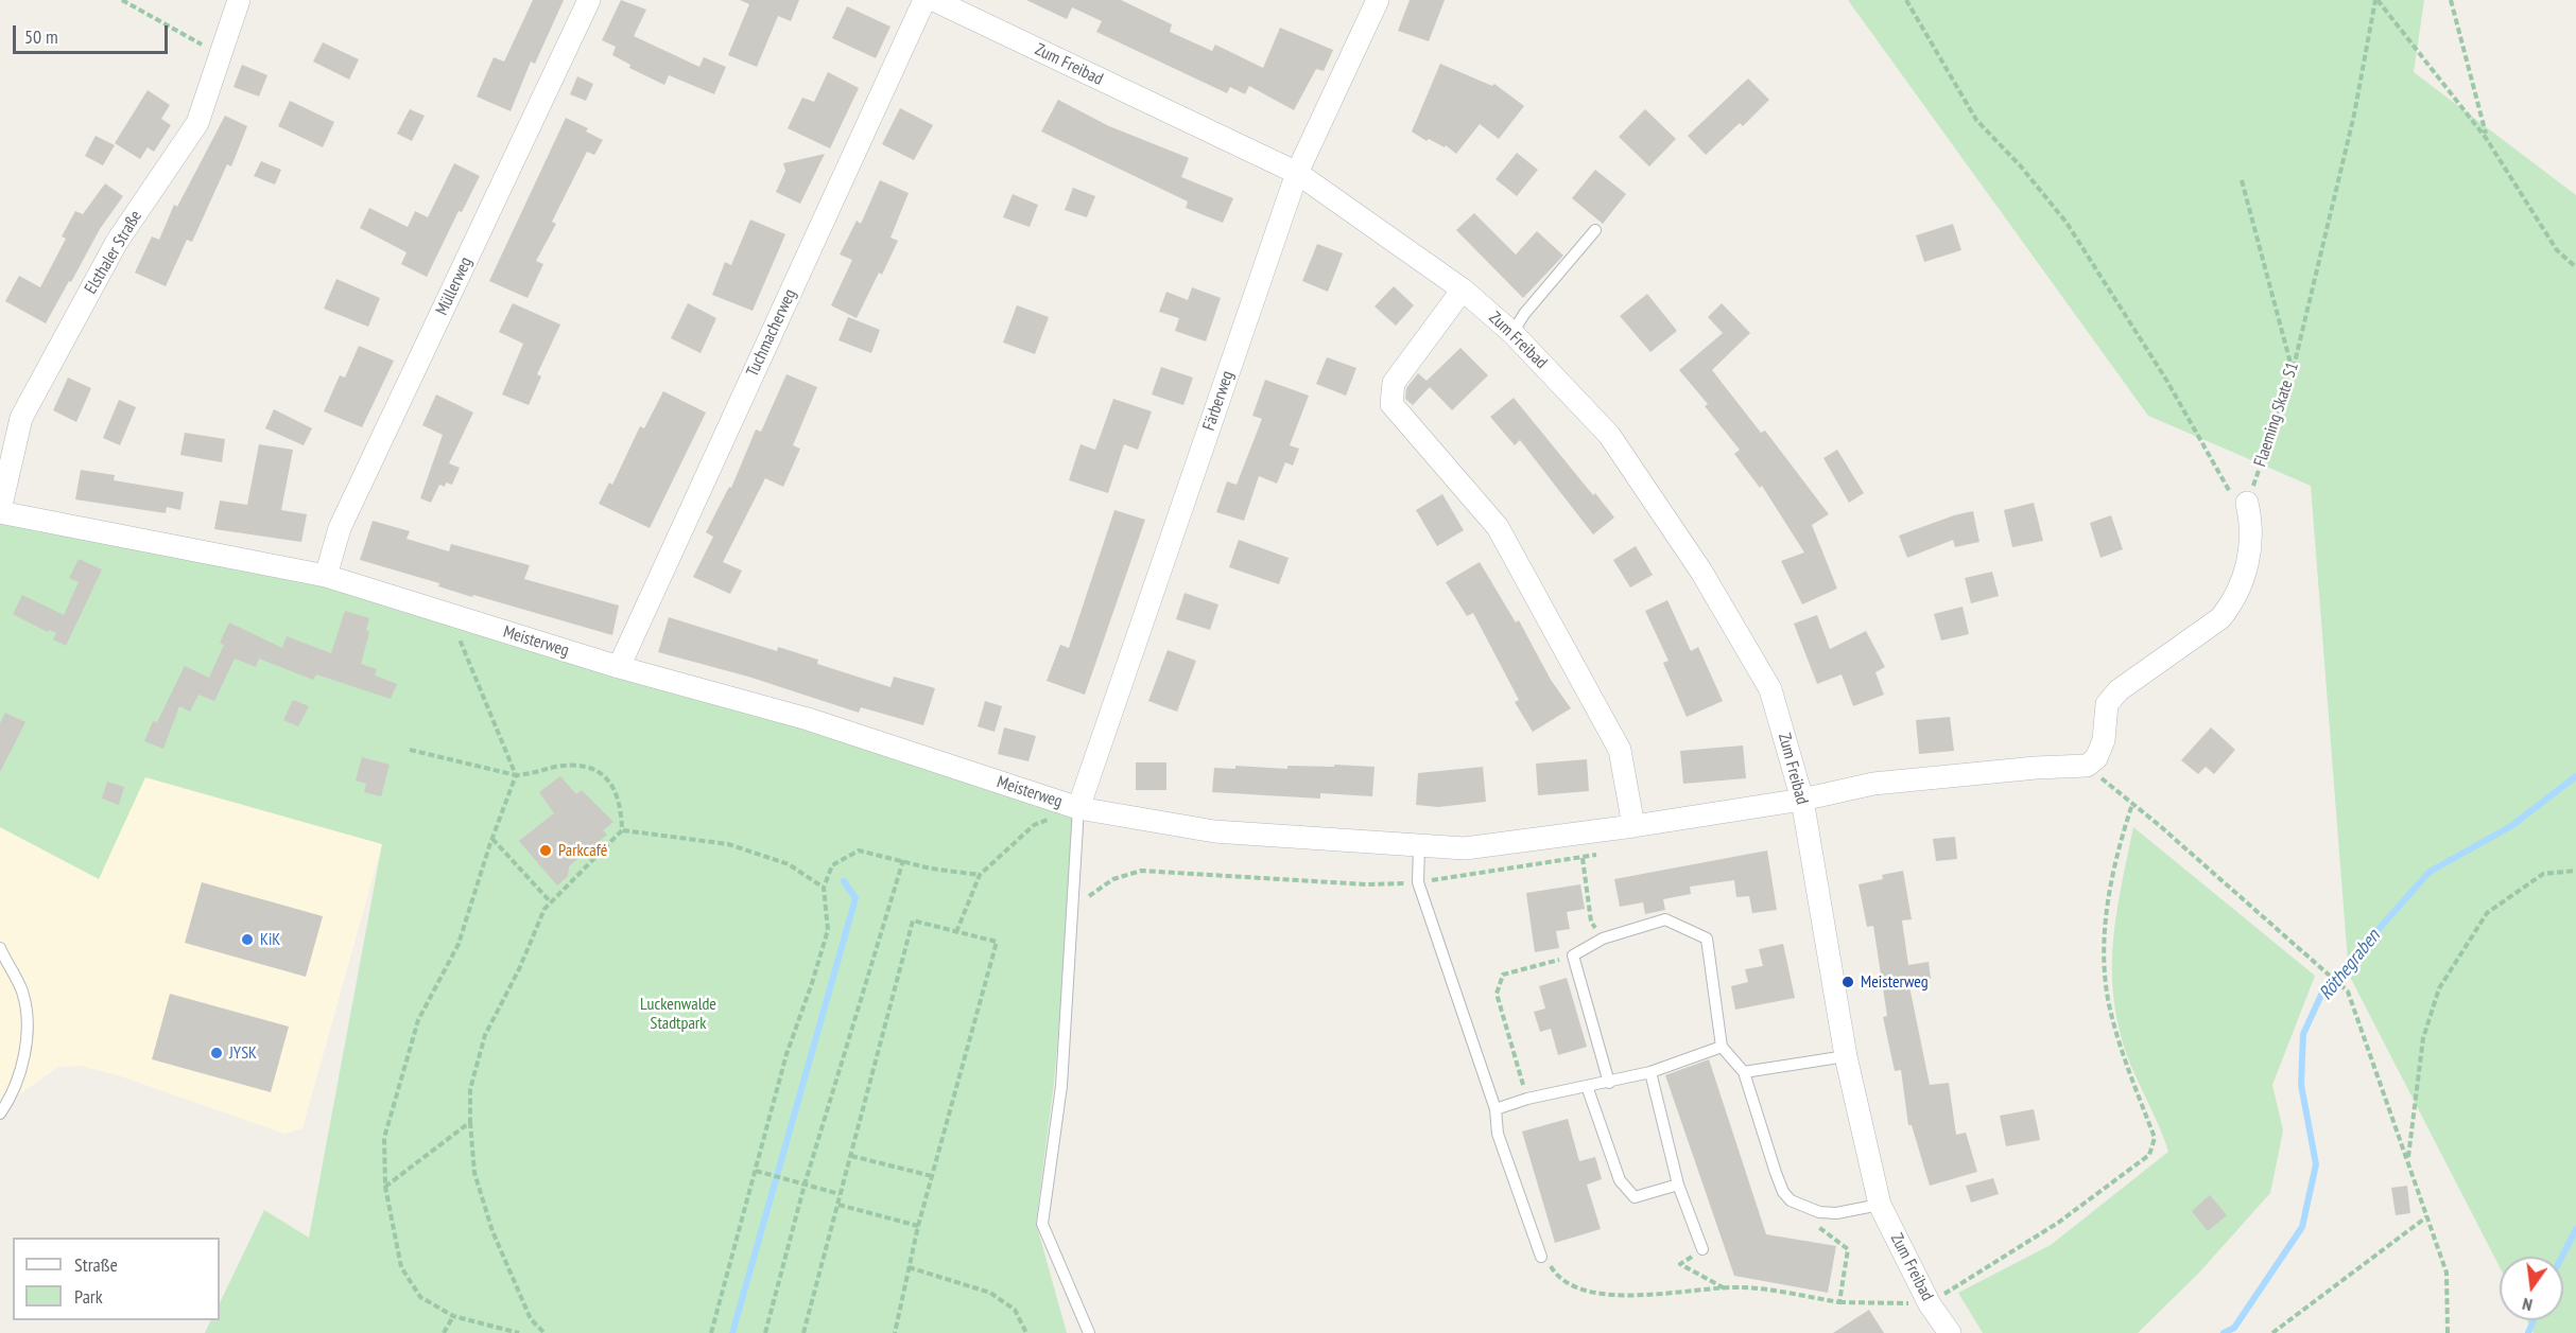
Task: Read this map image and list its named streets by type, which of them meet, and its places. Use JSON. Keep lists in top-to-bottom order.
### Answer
{
  "streets": {
    "street": [
      "Zum Freibad",
      "Elsthaler Straße",
      "Müllerweg",
      "Tuchmacherweg",
      "Färberweg",
      "Meisterweg"
    ],
    "path": ["Flaeming Skate S1"]
  },
  "crossings": [
    ["Zum Freibad", "Färberweg"],
    ["Zum Freibad", "Meisterweg"],
    ["Elsthaler Straße", "Meisterweg"],
    ["Müllerweg", "Meisterweg"],
    ["Tuchmacherweg", "Meisterweg"],
    ["Färberweg", "Meisterweg"]
  ],
  "water": ["Röthegraben"],
  "parks": ["Luckenwalde Stadtpark"],
  "places": [
    "Parkcafé",
    "KiK",
    "Meisterweg",
    "JYSK"
  ],
  "legend": ["Straße", "Park"],
  "scale_bar": "50 m",
  "north": "bottom"
}
